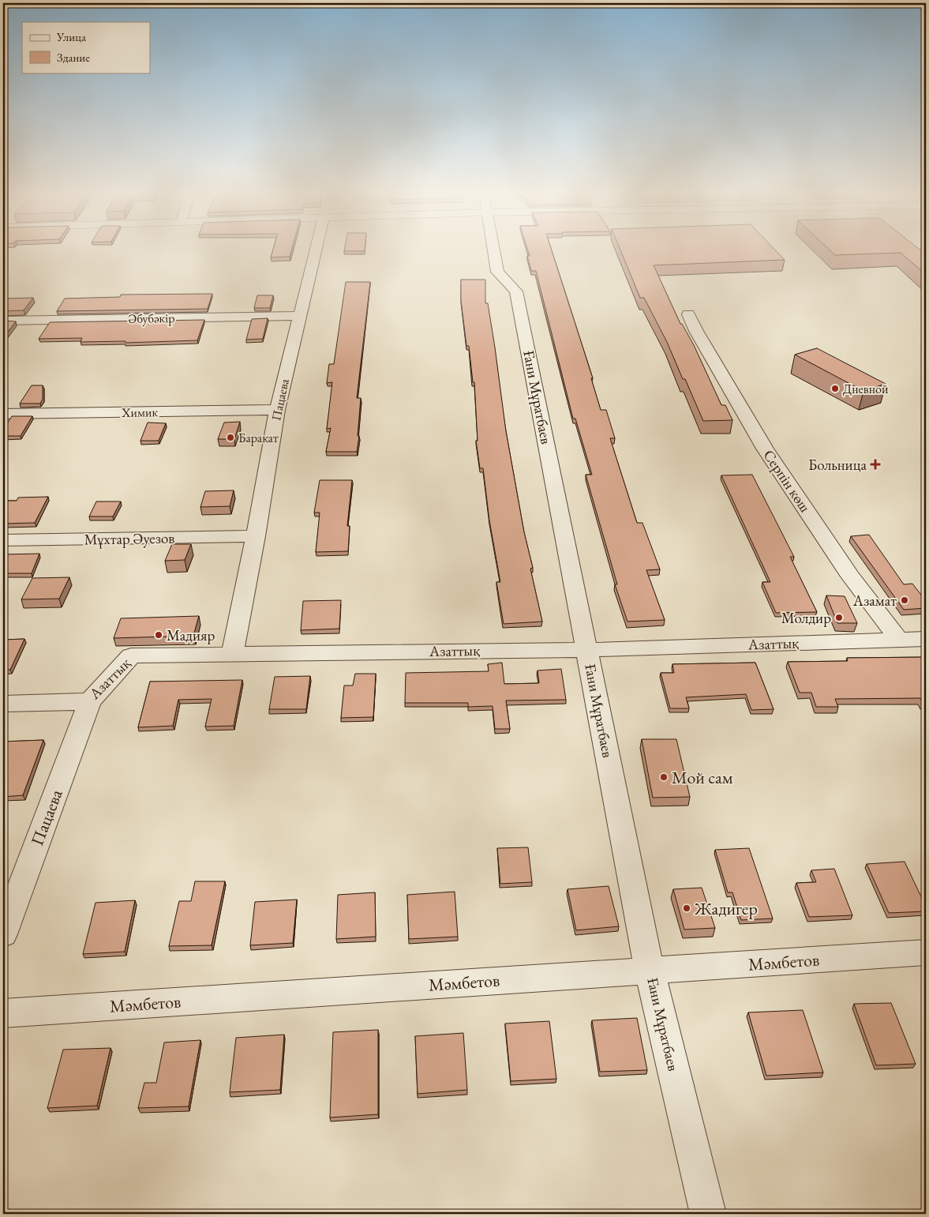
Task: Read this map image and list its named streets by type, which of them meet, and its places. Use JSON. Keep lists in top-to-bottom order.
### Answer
{
  "streets": {
    "street": [
      "Әбубәкір",
      "Ғани Мұратбаев",
      "Пацаева",
      "Химик",
      "Серпін көш",
      "Мұхтар Әуезов",
      "Азаттық",
      "Мәмбетов"
    ]
  },
  "crossings": [
    ["Әбубәкір", "Пацаева"],
    ["Ғани Мұратбаев", "Азаттық"],
    ["Ғани Мұратбаев", "Мәмбетов"],
    ["Пацаева", "Химик"],
    ["Пацаева", "Мұхтар Әуезов"],
    ["Пацаева", "Азаттық"],
    ["Серпін көш", "Азаттық"]
  ],
  "places": {
    "other": [
      "Дневной",
      "Баракат",
      "Азамат",
      "Молдир",
      "Мадияр",
      "Мой сам",
      "Жадигер"
    ],
    "health": ["Больница"]
  },
  "legend": ["Улица", "Здание"]
}
